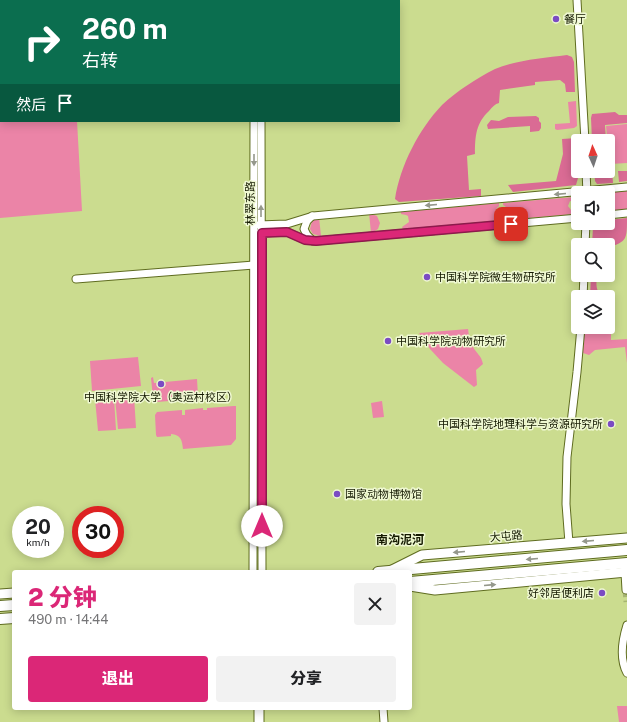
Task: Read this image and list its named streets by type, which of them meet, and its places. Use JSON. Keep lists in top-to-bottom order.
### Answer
{
  "streets": {
    "main road": ["大屯路"],
    "street": ["林翠东路"]
  },
  "districts": ["南沟泥河"],
  "places": [
    "餐厅",
    "中国科学院微生物研究所",
    "中国科学院动物研究所",
    "中国科学院大学（奥运村校区）",
    "中国科学院地理科学与资源研究所",
    "国家动物博物馆",
    "好邻居便利店"
  ],
  "north": "top",
  "page": {
    "turn": ["260 m", "右转"],
    "then": "然后",
    "speed": "20 km/h",
    "limit": "30",
    "heading": ["2 分钟", "490 m · 14:44"],
    "buttons": ["退出", "分享"]
  }
}
